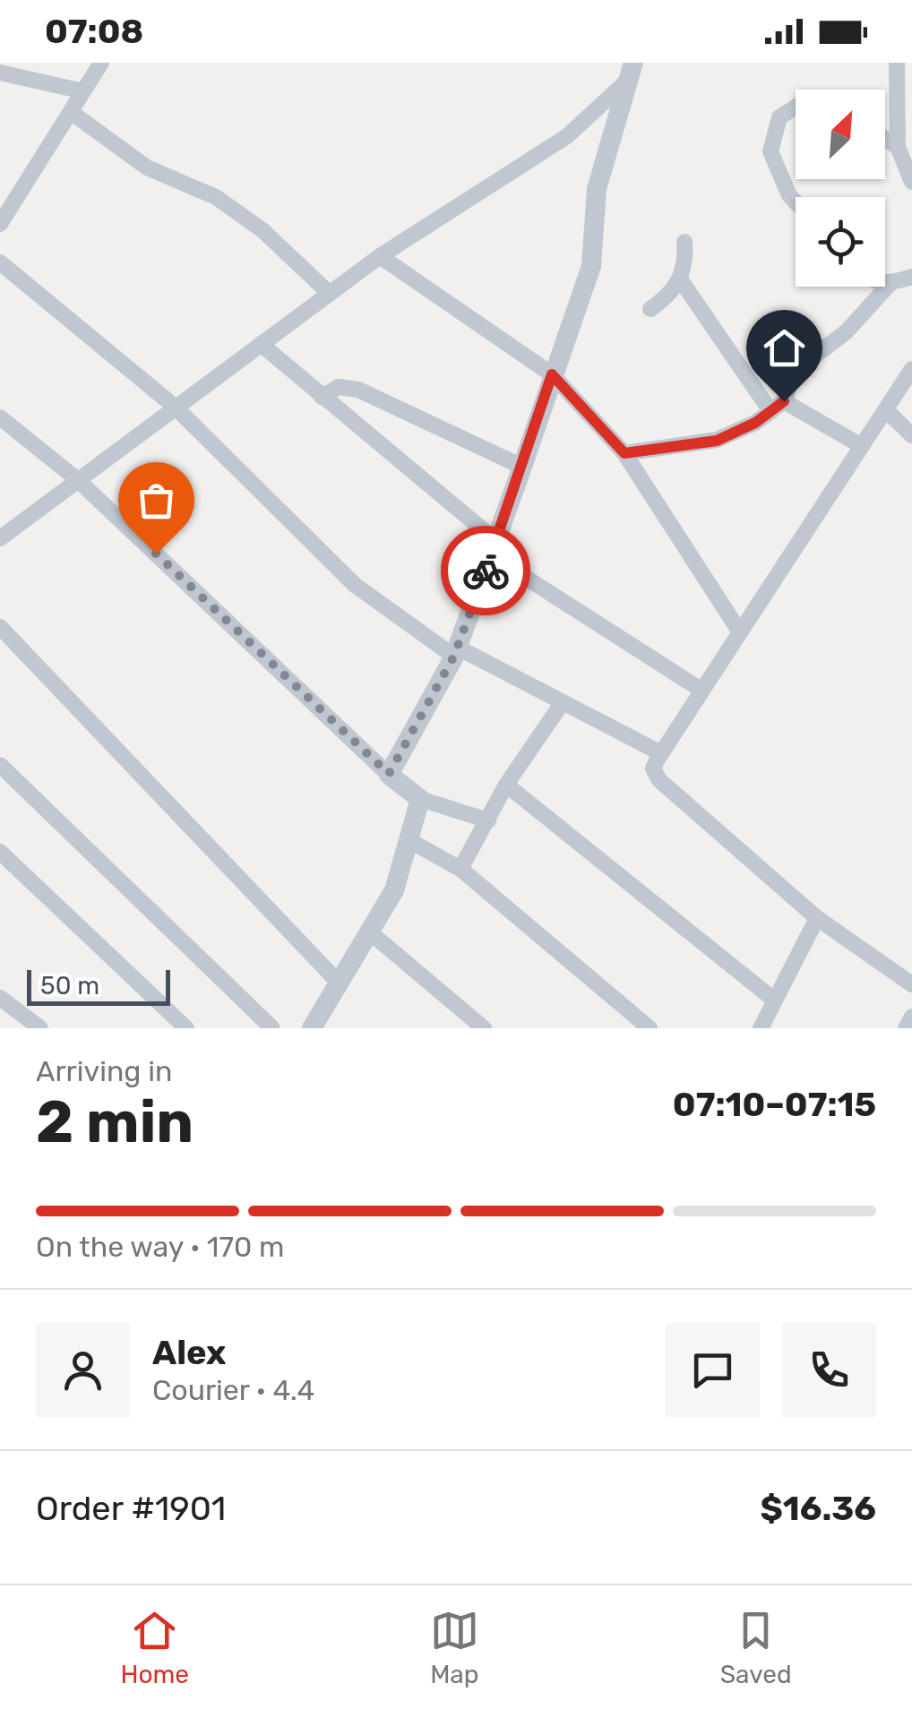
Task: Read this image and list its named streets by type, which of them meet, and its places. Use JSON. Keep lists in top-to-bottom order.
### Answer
{
  "scale_bar": "50 m",
  "north": "top right",
  "page": {
    "status": "07:08",
    "scale": "50 m",
    "heading": ["2 min", "Arriving in", "07:10–07:15"],
    "panel": [
      "Alex",
      "Courier · 4.4",
      "Order #1901",
      "$16.36"
    ],
    "bar": "On the way · 170 m",
    "tabs": ["Home", "Map", "Saved"]
  }
}
